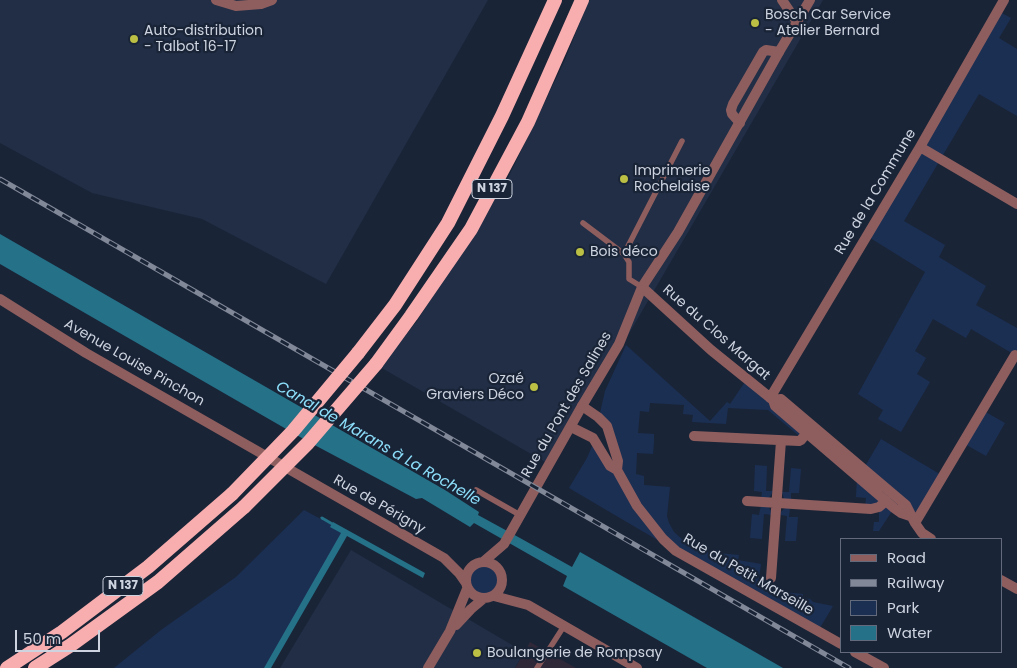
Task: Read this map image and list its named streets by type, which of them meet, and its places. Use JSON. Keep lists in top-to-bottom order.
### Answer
{
  "streets": {
    "highway": ["N 137"],
    "street": [
      "Rue de la Commune",
      "Rue du Clos Margat",
      "Avenue Louise Pinchon",
      "Rue du Pont des Salines",
      "Rue de Périgny",
      "Rue du Petit Marseille"
    ]
  },
  "crossings": [
    ["Rue de la Commune", "Rue du Clos Margat"],
    ["Rue du Clos Margat", "Rue du Pont des Salines"],
    ["Avenue Louise Pinchon", "Rue de Périgny"],
    ["Rue du Pont des Salines", "Rue de Périgny"],
    ["Rue du Pont des Salines", "Rue du Petit Marseille"]
  ],
  "water": ["Canal de Marans à La Rochelle"],
  "places": [
    "Bosch Car Service - Atelier Bernard",
    "Auto-distribution - Talbot 16-17",
    "Imprimerie Rochelaise",
    "Bois déco",
    "Ozaé Graviers Déco",
    "Boulangerie de Rompsay"
  ],
  "legend": [
    "Road",
    "Railway",
    "Park",
    "Water"
  ],
  "scale_bar": "50 m"
}
